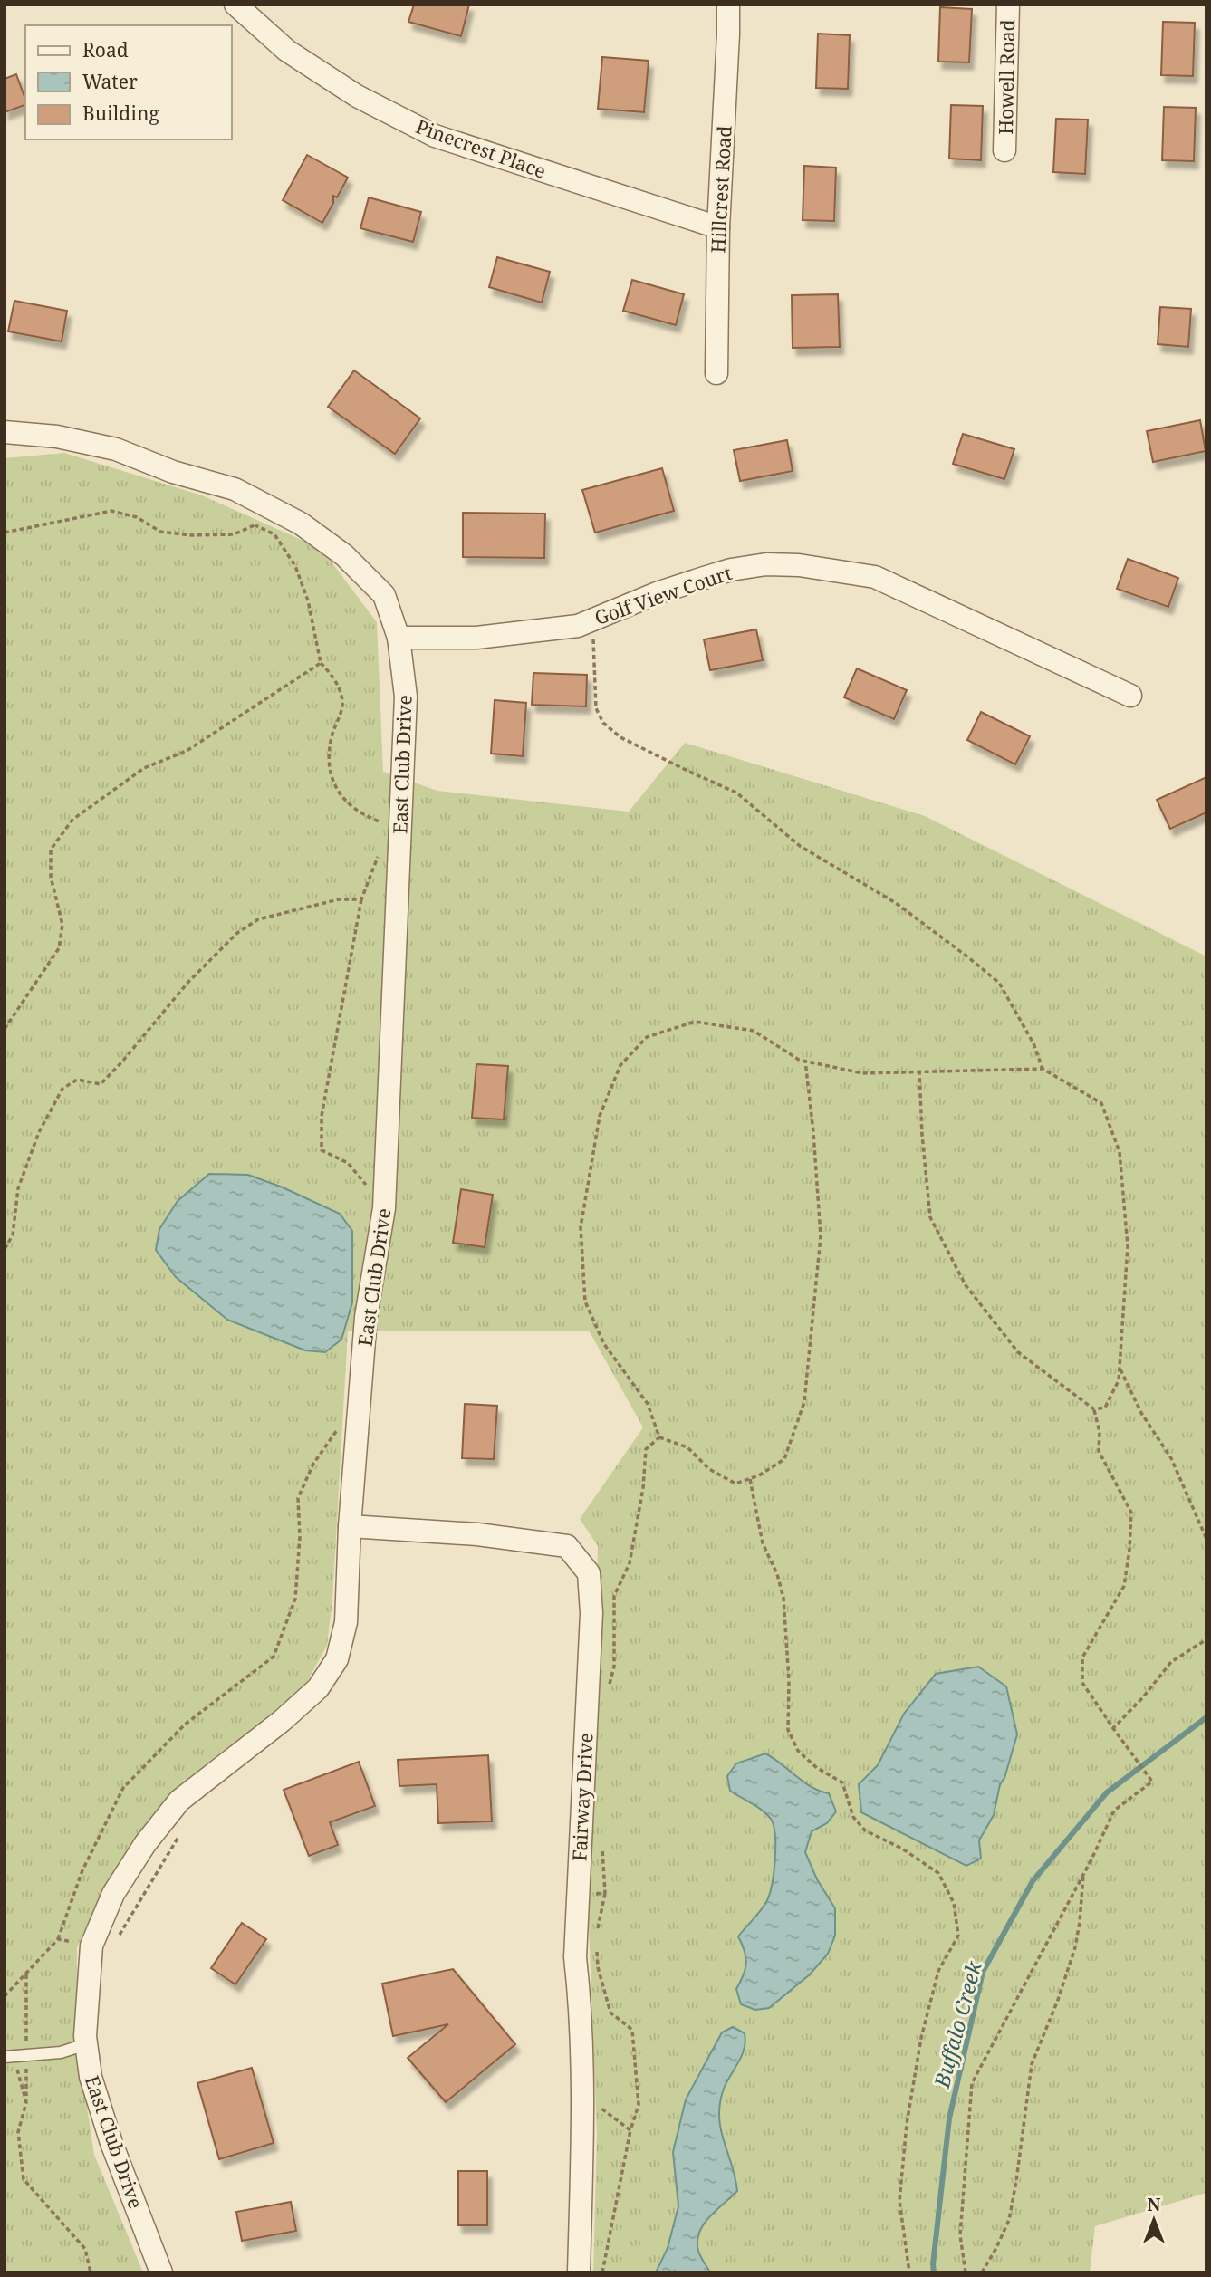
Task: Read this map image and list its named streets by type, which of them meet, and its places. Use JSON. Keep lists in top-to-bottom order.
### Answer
{
  "streets": {
    "street": [
      "Howell Road",
      "Pinecrest Place",
      "Hillcrest Road",
      "Golf View Court",
      "East Club Drive",
      "Fairway Drive"
    ]
  },
  "crossings": [
    ["Pinecrest Place", "Hillcrest Road"],
    ["Golf View Court", "East Club Drive"],
    ["East Club Drive", "Fairway Drive"]
  ],
  "water": ["Buffalo Creek"],
  "legend": ["Road", "Water", "Building"],
  "north": "top"
}
